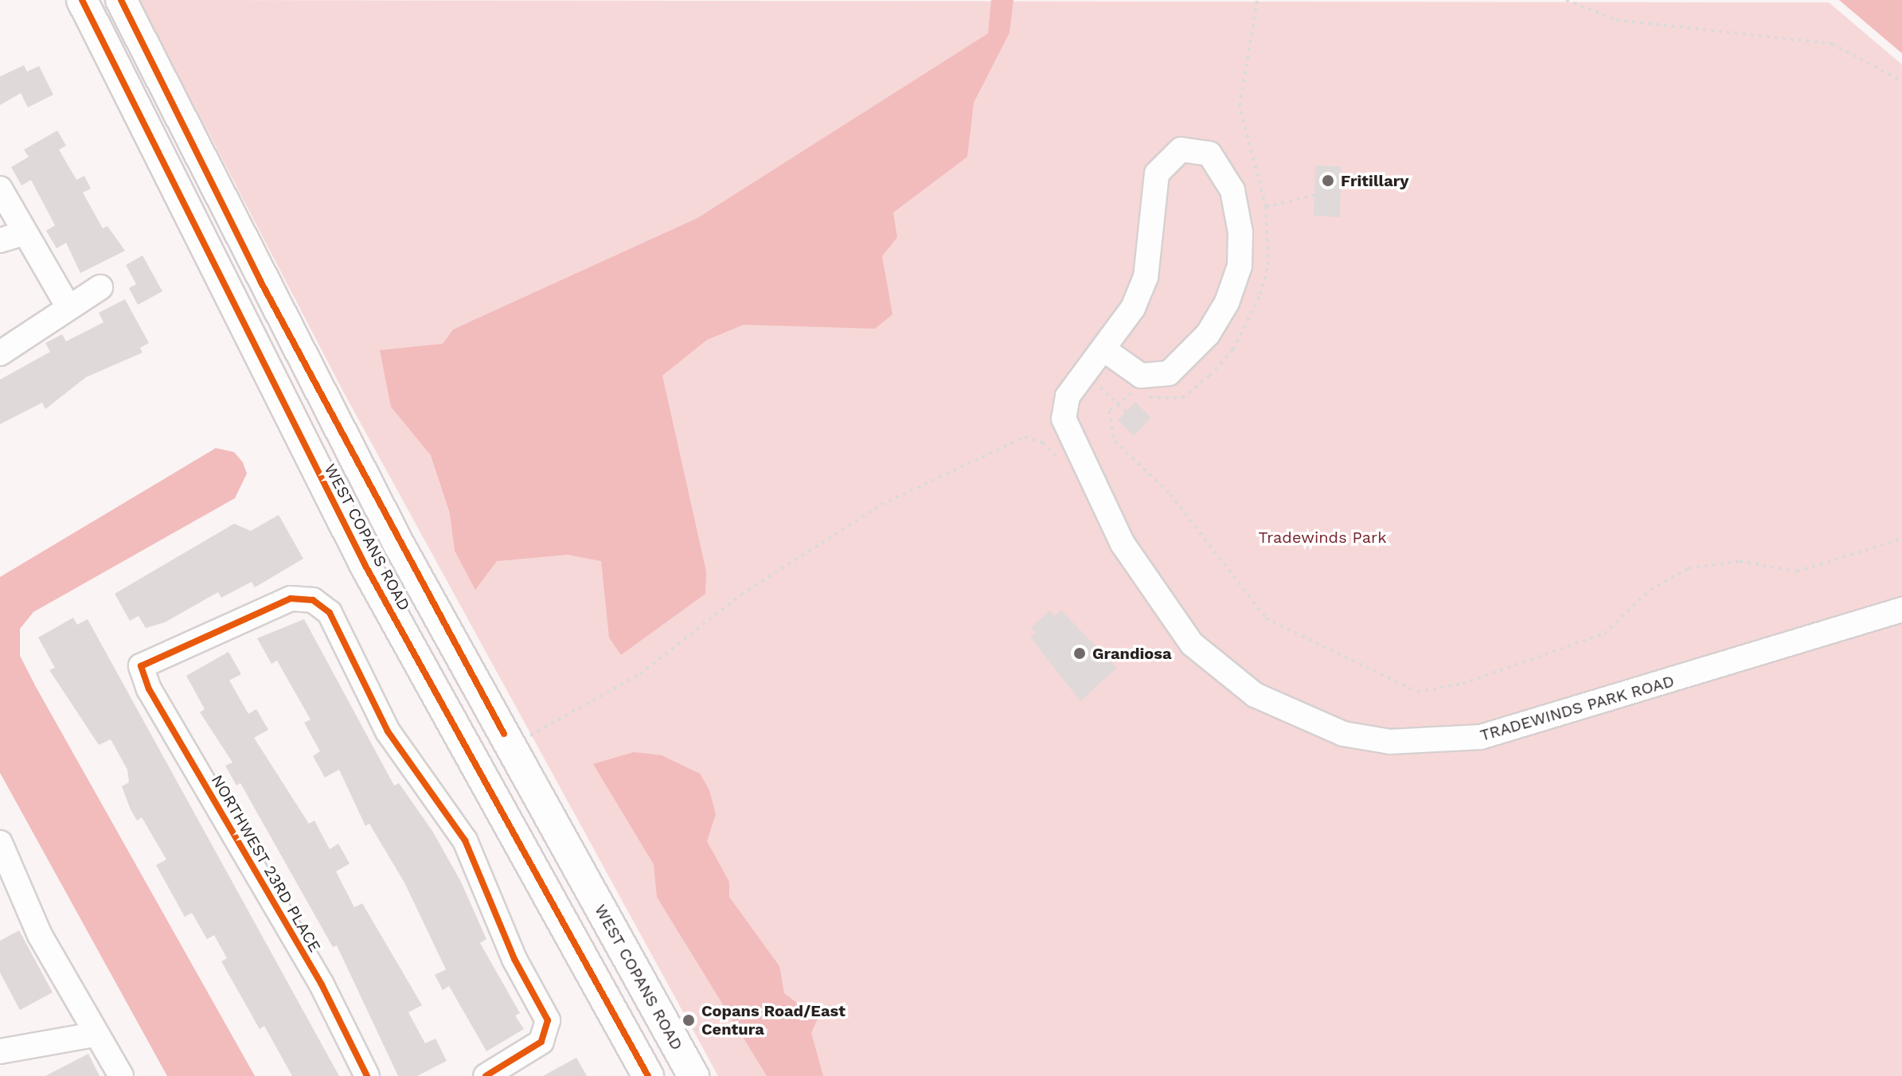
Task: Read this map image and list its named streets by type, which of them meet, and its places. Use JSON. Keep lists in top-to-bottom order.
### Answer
{
  "streets": {
    "main road": ["WEST COPANS ROAD"],
    "street": ["TRADEWINDS PARK ROAD", "NORTHWEST 23RD PLACE"]
  },
  "parks": ["Tradewinds Park"],
  "places": ["Fritillary", "Grandiosa", "Copans Road/East Centura"]
}
